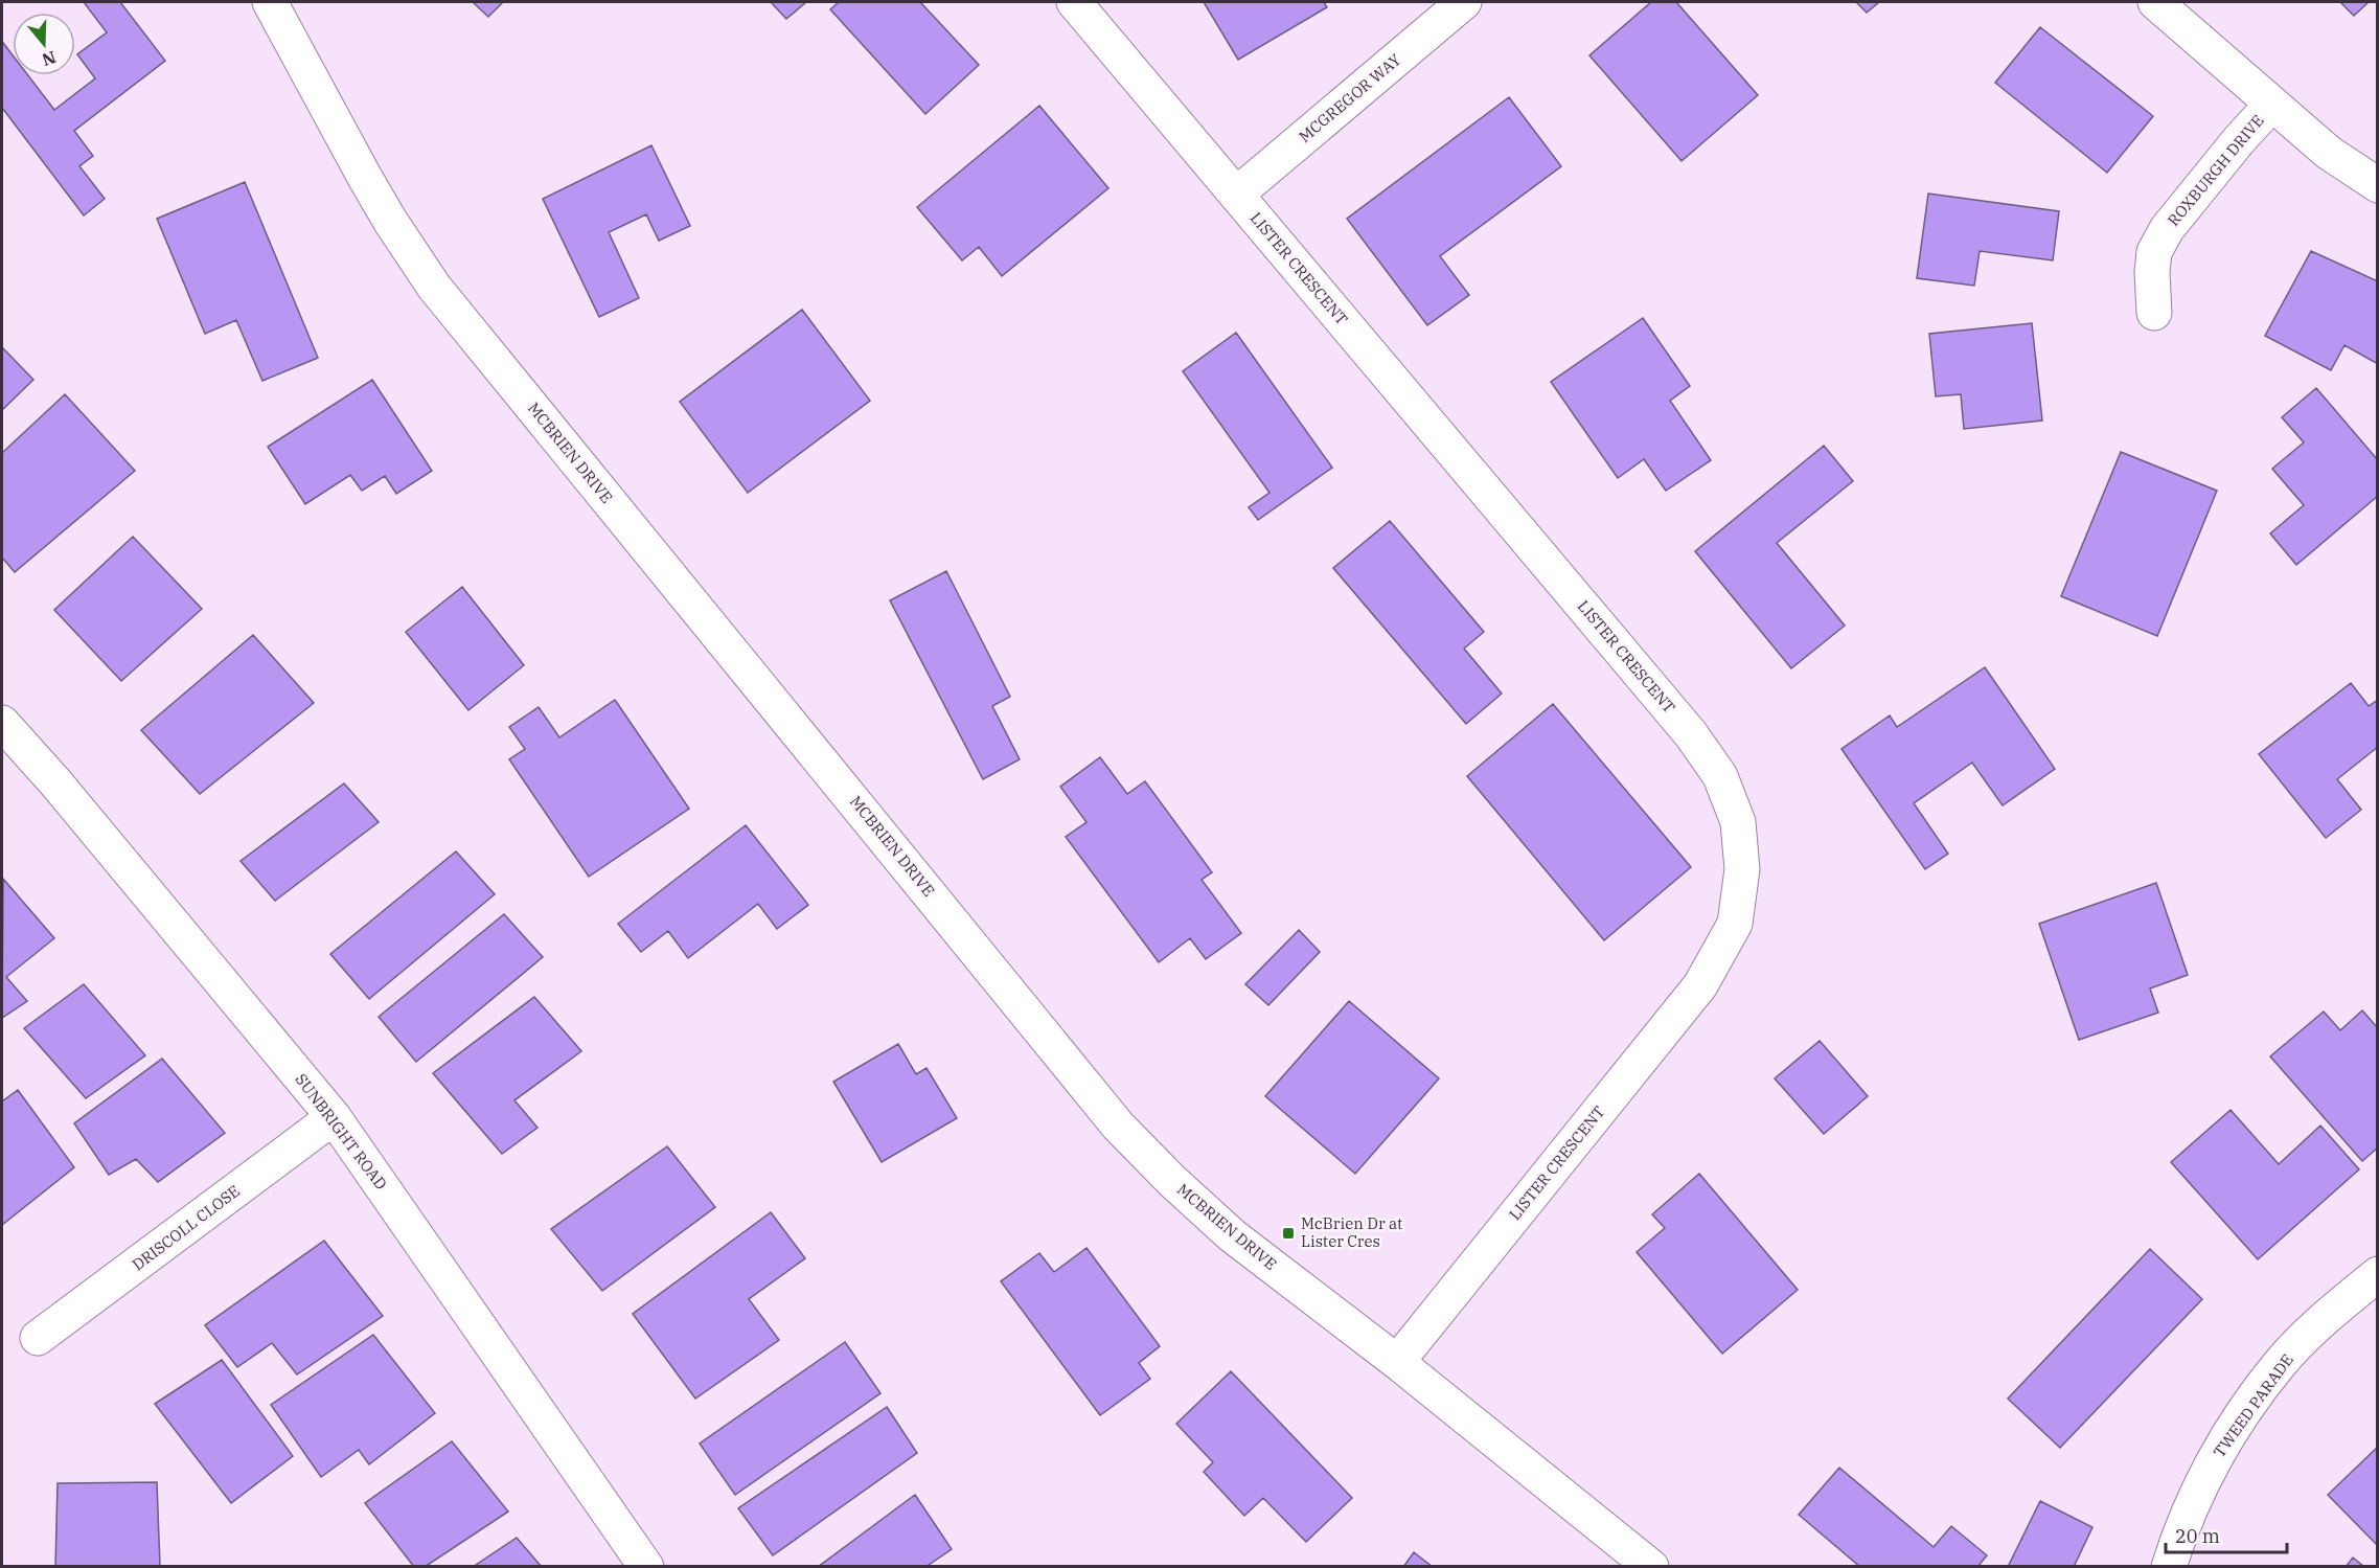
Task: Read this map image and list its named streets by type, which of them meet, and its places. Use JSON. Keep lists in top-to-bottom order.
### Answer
{
  "streets": {
    "street": [
      "MCGREGOR WAY",
      "ROXBURGH DRIVE",
      "LISTER CRESCENT",
      "MCBRIEN DRIVE",
      "SUNBRIGHT ROAD",
      "DRISCOLL CLOSE",
      "TWEED PARADE"
    ]
  },
  "crossings": [
    ["MCGREGOR WAY", "LISTER CRESCENT"],
    ["LISTER CRESCENT", "MCBRIEN DRIVE"],
    ["SUNBRIGHT ROAD", "DRISCOLL CLOSE"]
  ],
  "places": {
    "transit": ["McBrien Dr at Lister Cres"]
  },
  "scale_bar": "20 m",
  "north": "bottom"
}
